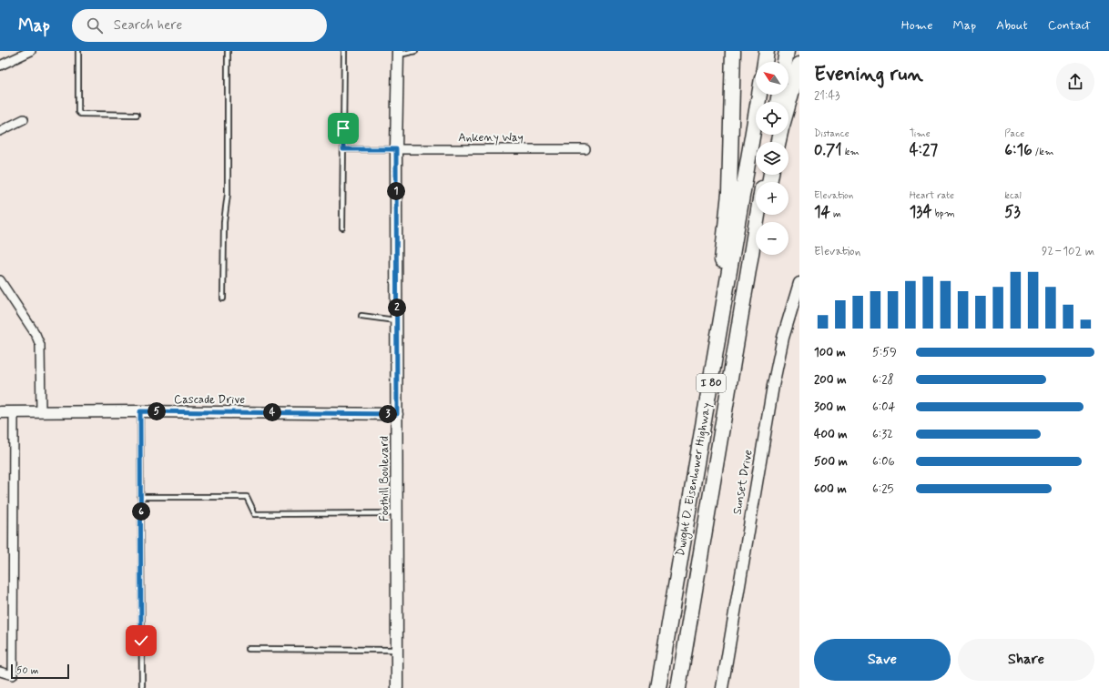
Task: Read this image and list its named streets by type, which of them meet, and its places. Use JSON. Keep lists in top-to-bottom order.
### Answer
{
  "streets": {
    "highway": ["I 80", "Dwight D. Eisenhower Highway"],
    "street": [
      "Ankeny Way",
      "Cascade Drive",
      "Foothill Boulevard",
      "Sunset Drive"
    ]
  },
  "crossings": [
    ["Ankeny Way", "Foothill Boulevard"],
    ["Cascade Drive", "Foothill Boulevard"]
  ],
  "scale_bar": "50 m",
  "north": "top left",
  "page": {
    "header": "Map",
    "search": "Search here",
    "nav": [
      "Home",
      "Map",
      "About",
      "Contact"
    ],
    "heading": ["Evening run", "21:43"],
    "map_buttons": ["+", "−"],
    "stats": [
      ["Distance", "0.71 km"],
      ["Time", "4:27"],
      ["Pace", "6:16 /km"],
      ["Elevation", "14 m"],
      ["Heart rate", "134 bpm"],
      ["kcal", "53"]
    ],
    "pins": [
      "1",
      "2",
      "5",
      "4",
      "3",
      "6"
    ],
    "chart": ["Elevation", "92–102 m"],
    "list": [
      {
        "name": "100 m",
        "note": "5:59"
      },
      {
        "name": "200 m",
        "note": "6:28"
      },
      {
        "name": "300 m",
        "note": "6:04"
      },
      {
        "name": "400 m",
        "note": "6:32"
      },
      {
        "name": "500 m",
        "note": "6:06"
      },
      {
        "name": "600 m",
        "note": "6:25"
      }
    ],
    "buttons": ["Save", "Share"],
    "scale": "50 m"
  }
}
